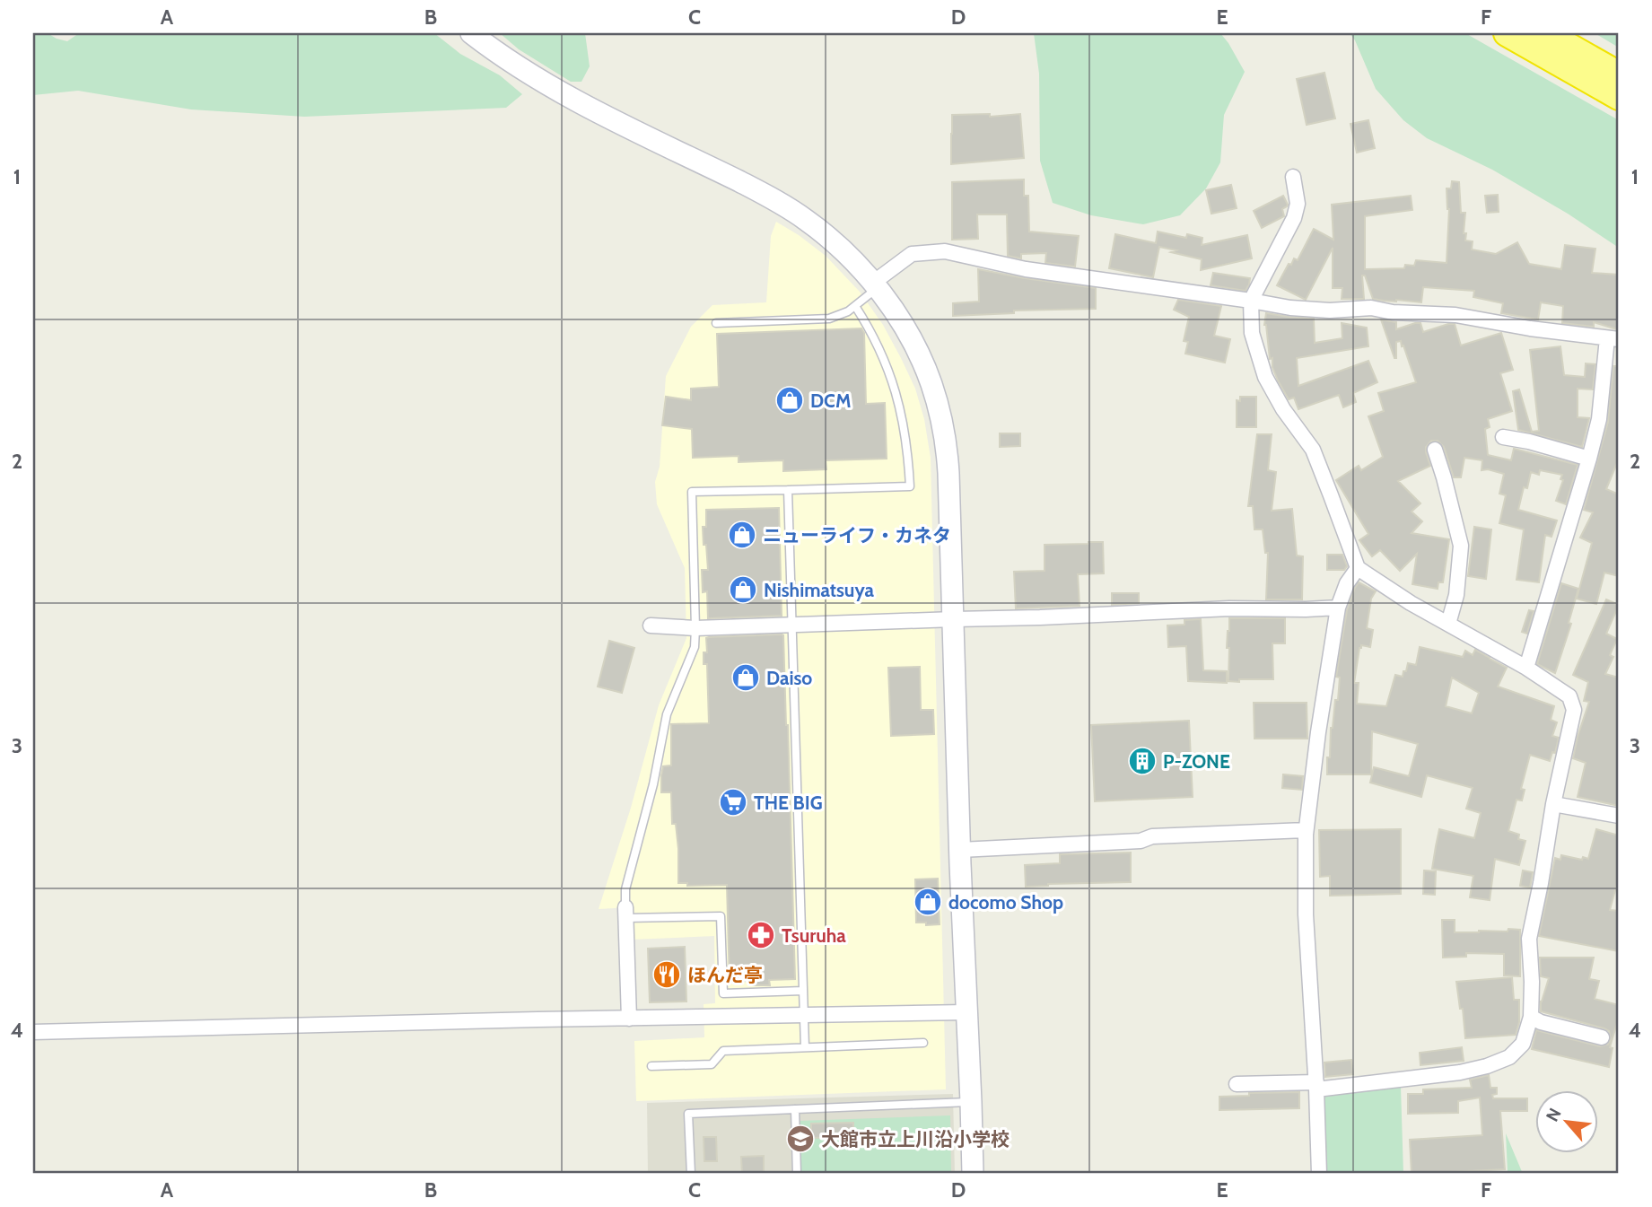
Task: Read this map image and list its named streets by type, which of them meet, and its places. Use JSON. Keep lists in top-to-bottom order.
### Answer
{
  "places": {
    "shop": [
      "DCM",
      "ニューライフ・カネタ",
      "Nishimatsuya",
      "Daiso",
      "docomo Shop"
    ],
    "building": ["P-ZONE"],
    "supermarket": ["THE BIG"],
    "pharmacy": ["Tsuruha"],
    "restaurant": ["ほんだ亭"],
    "school or university": ["大館市立上川沿小学校"]
  },
  "north": "top left",
  "grid": {
    "columns": [
      "A",
      "B",
      "C",
      "D",
      "E",
      "F"
    ],
    "rows": [
      "1",
      "2",
      "3",
      "4"
    ]
  }
}
